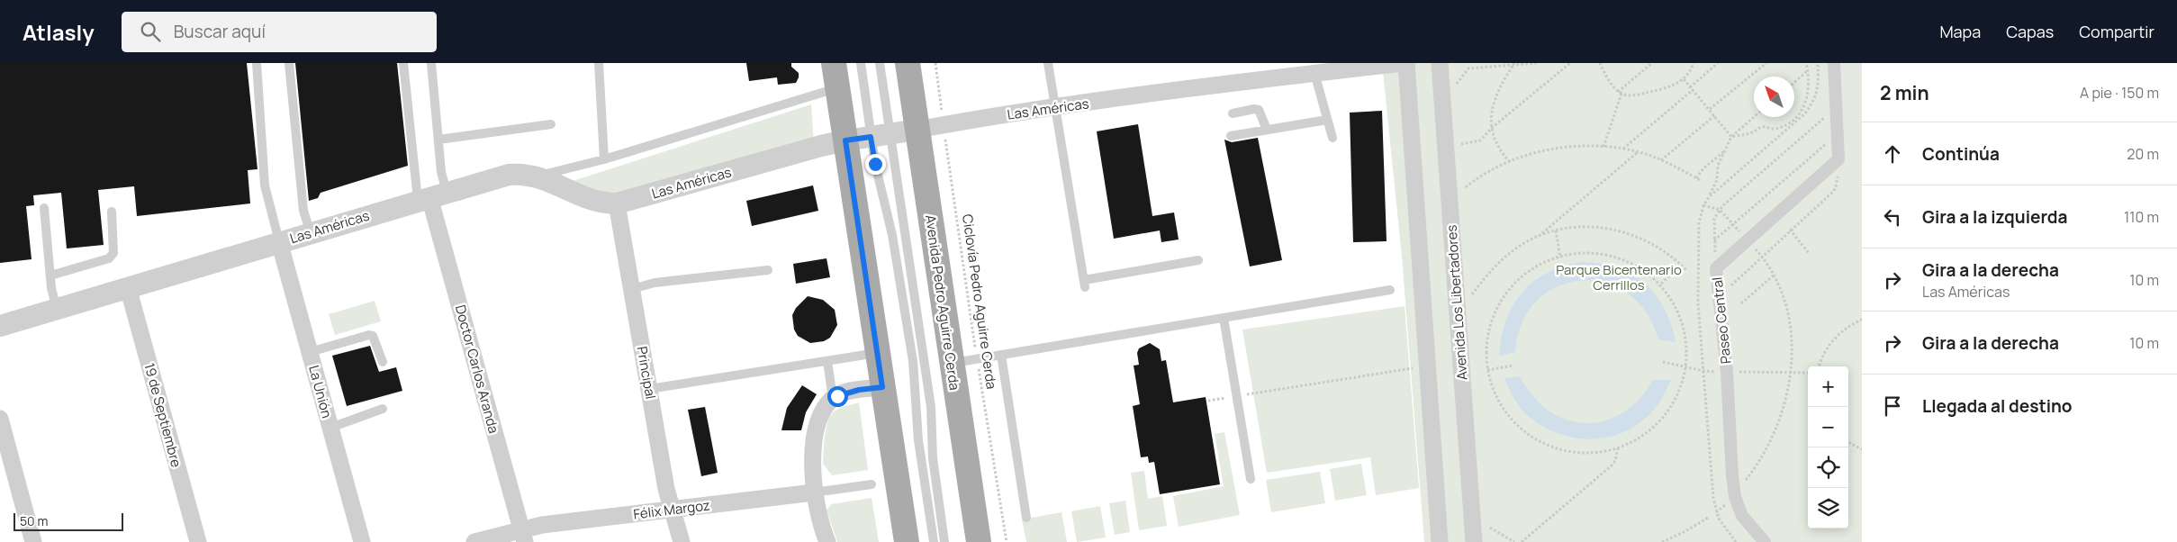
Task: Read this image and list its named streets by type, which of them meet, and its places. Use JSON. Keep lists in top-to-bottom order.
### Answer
{
  "streets": {
    "main road": ["Avenida Pedro Aguirre Cerda"],
    "street": [
      "Las Américas",
      "Avenida Los Libertadores",
      "Paseo Central",
      "Doctor Carlos Aranda",
      "Principal",
      "La Unión",
      "19 de Septiembre",
      "Félix Margoz"
    ],
    "path": ["Ciclovía Pedro Aguirre Cerda"]
  },
  "crossings": [
    ["Las Américas", "Ciclovía Pedro Aguirre Cerda"],
    ["Las Américas", "Avenida Pedro Aguirre Cerda"],
    ["Las Américas", "Doctor Carlos Aranda"],
    ["Las Américas", "Principal"],
    ["Las Américas", "La Unión"],
    ["Las Américas", "19 de Septiembre"],
    ["Doctor Carlos Aranda", "Félix Margoz"],
    ["Principal", "Félix Margoz"]
  ],
  "parks": ["Parque Bicentenario Cerrillos"],
  "scale_bar": "50 m",
  "north": "top left",
  "page": {
    "header": "Atlasly",
    "search": "Buscar aquí",
    "nav": ["Mapa", "Capas", "Compartir"],
    "heading": ["2 min", "A pie · 150 m"],
    "list": [
      ["Continúa", "20 m"],
      ["Gira a la izquierda", "110 m"],
      ["Gira a la derecha", "Las Américas", "10 m"],
      ["Gira a la derecha", "10 m"],
      "Llegada al destino"
    ],
    "map_buttons": ["+", "−"],
    "scale": "50 m"
  }
}
